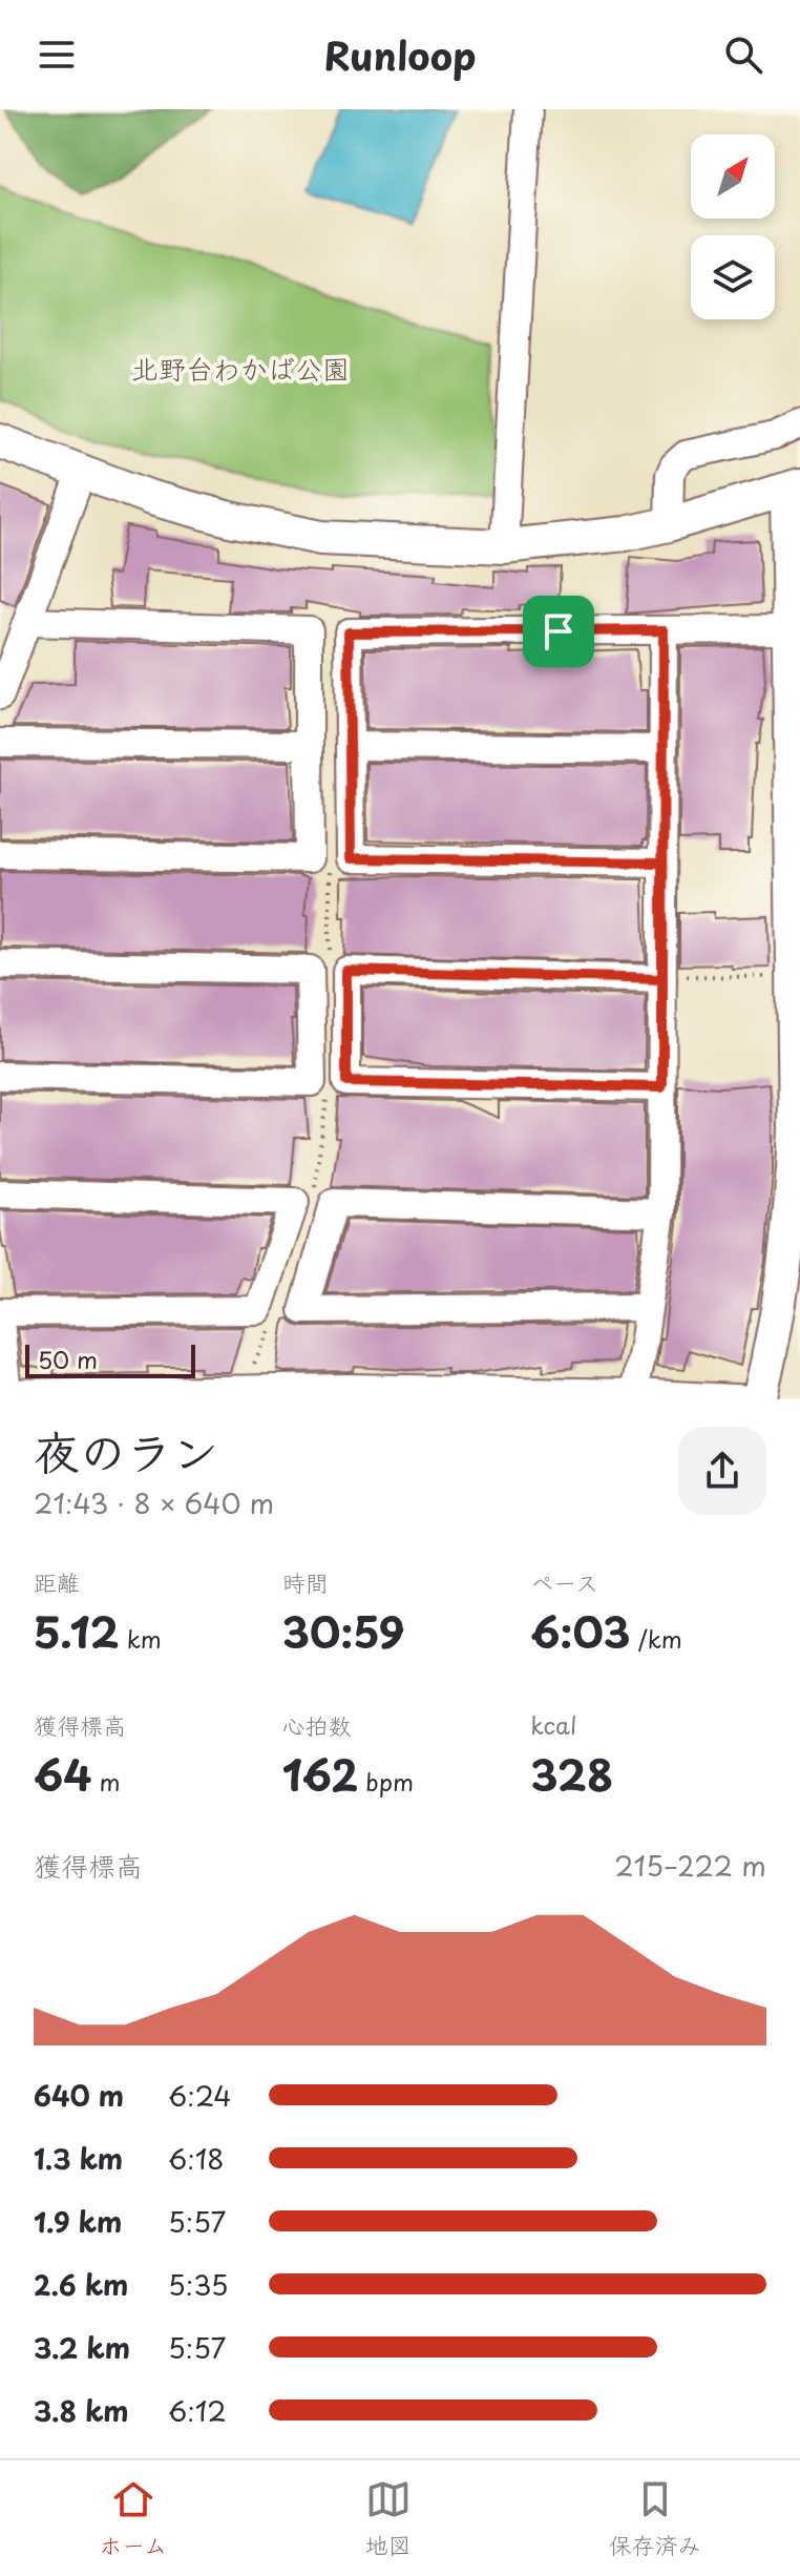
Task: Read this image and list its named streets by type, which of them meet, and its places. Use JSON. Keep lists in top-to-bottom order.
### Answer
{
  "parks": ["北野台わかば公園"],
  "scale_bar": "50 m",
  "north": "top right",
  "page": {
    "header": "Runloop",
    "scale": "50 m",
    "heading": ["夜のラン", "21:43 · 8 × 640 m"],
    "stats": [
      ["距離", "5.12 km"],
      ["時間", "30:59"],
      ["ペース", "6:03 /km"],
      ["獲得標高", "64 m"],
      ["心拍数", "162 bpm"],
      ["kcal", "328"]
    ],
    "chart": ["獲得標高", "215–222 m"],
    "list": [
      {
        "name": "640 m",
        "note": "6:24"
      },
      {
        "name": "1.3 km",
        "note": "6:18"
      },
      {
        "name": "1.9 km",
        "note": "5:57"
      },
      {
        "name": "2.6 km",
        "note": "5:35"
      },
      {
        "name": "3.2 km",
        "note": "5:57"
      },
      {
        "name": "3.8 km",
        "note": "6:12"
      }
    ],
    "tabs": ["ホーム", "地図", "保存済み"]
  }
}
